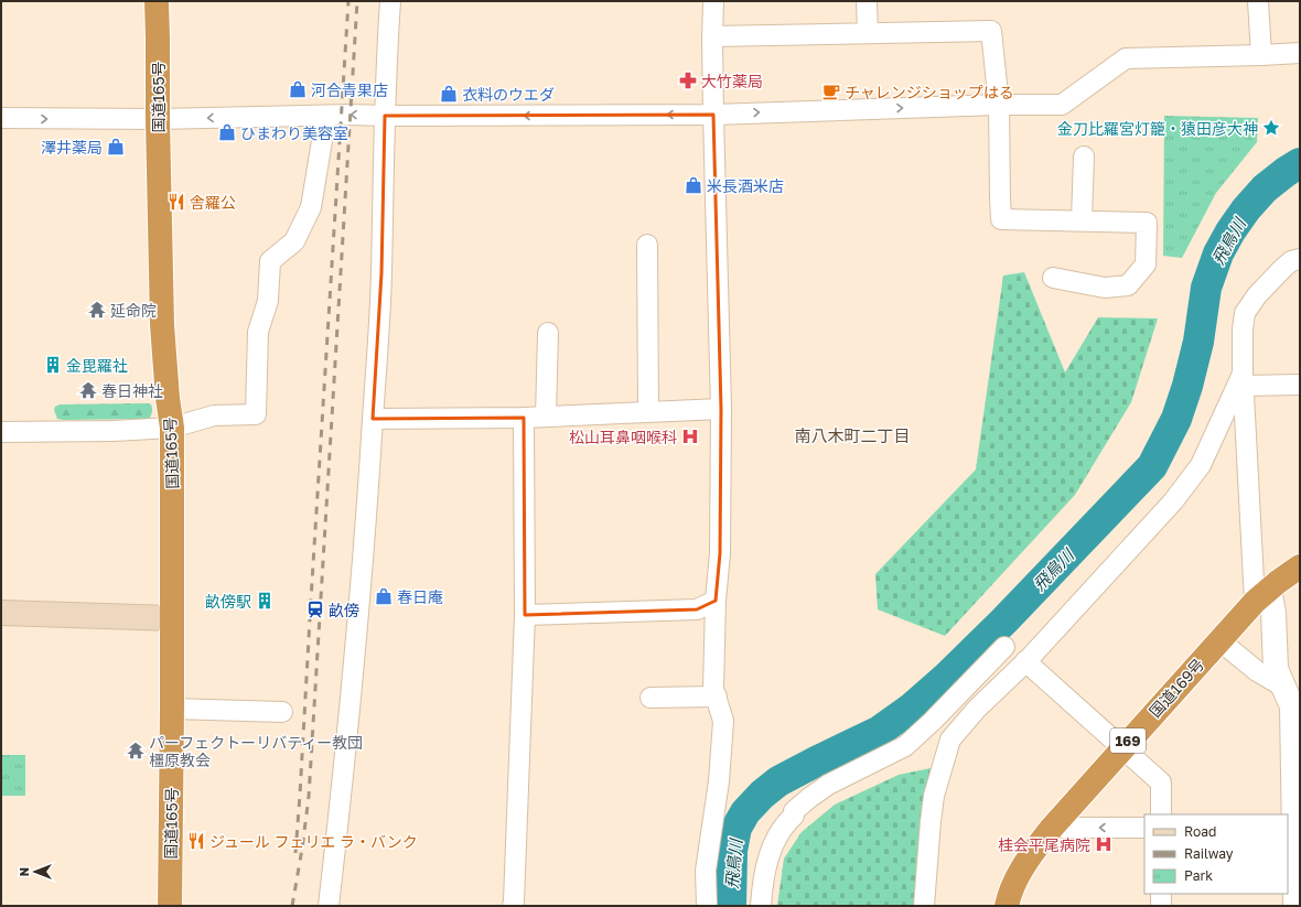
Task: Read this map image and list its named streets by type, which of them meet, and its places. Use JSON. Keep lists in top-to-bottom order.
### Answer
{
  "streets": {
    "highway": ["国道165号", "国道169号", "169"]
  },
  "districts": ["南八木町二丁目"],
  "water": ["飛鳥川"],
  "places": {
    "pharmacy": ["大竹薬局"],
    "shop": [
      "河合青果店",
      "衣料のウエダ",
      "ひまわり美容室",
      "澤井薬局",
      "米長酒米店",
      "春日庵"
    ],
    "cafe": ["チャレンジショップはる"],
    "place": ["金刀比羅宮灯籠・猿田彦大神"],
    "restaurant": ["舎羅公", "ジュール フェリエ ラ・バンク"],
    "temple": ["延命院", "春日神社", "パーフェクトーリバティー教団 橿原教会"],
    "building": ["金毘羅社", "畝傍駅"],
    "hospital": ["松山耳鼻咽喉科", "桂会平尾病院"],
    "station": ["畝傍"]
  },
  "legend": ["Road", "Railway", "Park"],
  "north": "left"
}
